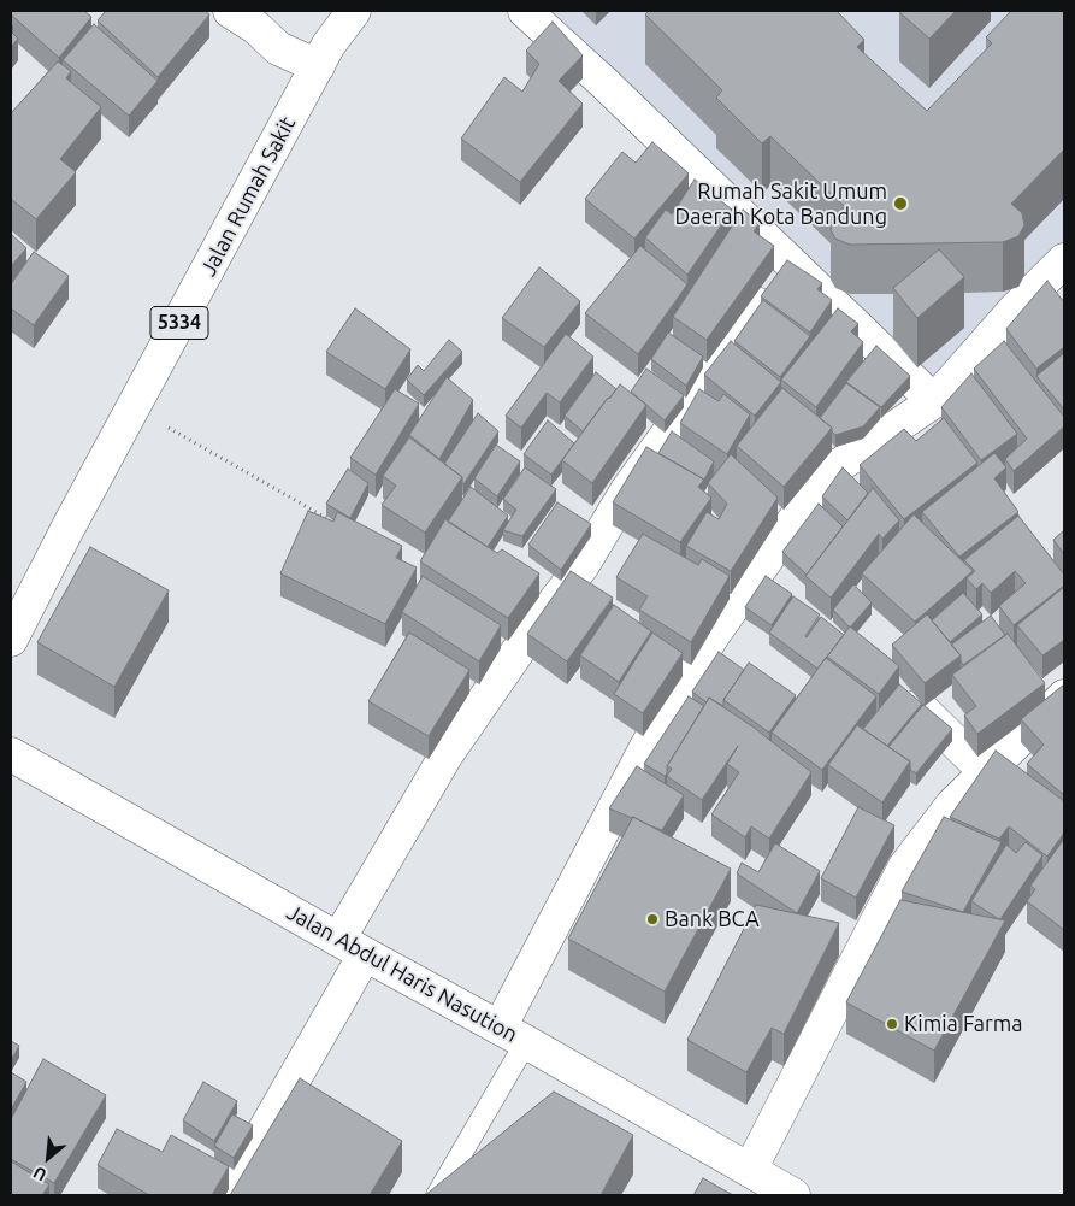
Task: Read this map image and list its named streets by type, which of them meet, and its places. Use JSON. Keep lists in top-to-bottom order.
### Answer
{
  "streets": {
    "main road": ["Jalan Rumah Sakit", "5334", "Jalan Abdul Haris Nasution"]
  },
  "places": ["Rumah Sakit Umum Daerah Kota Bandung", "Bank BCA", "Kimia Farma"],
  "north": "bottom left"
}
